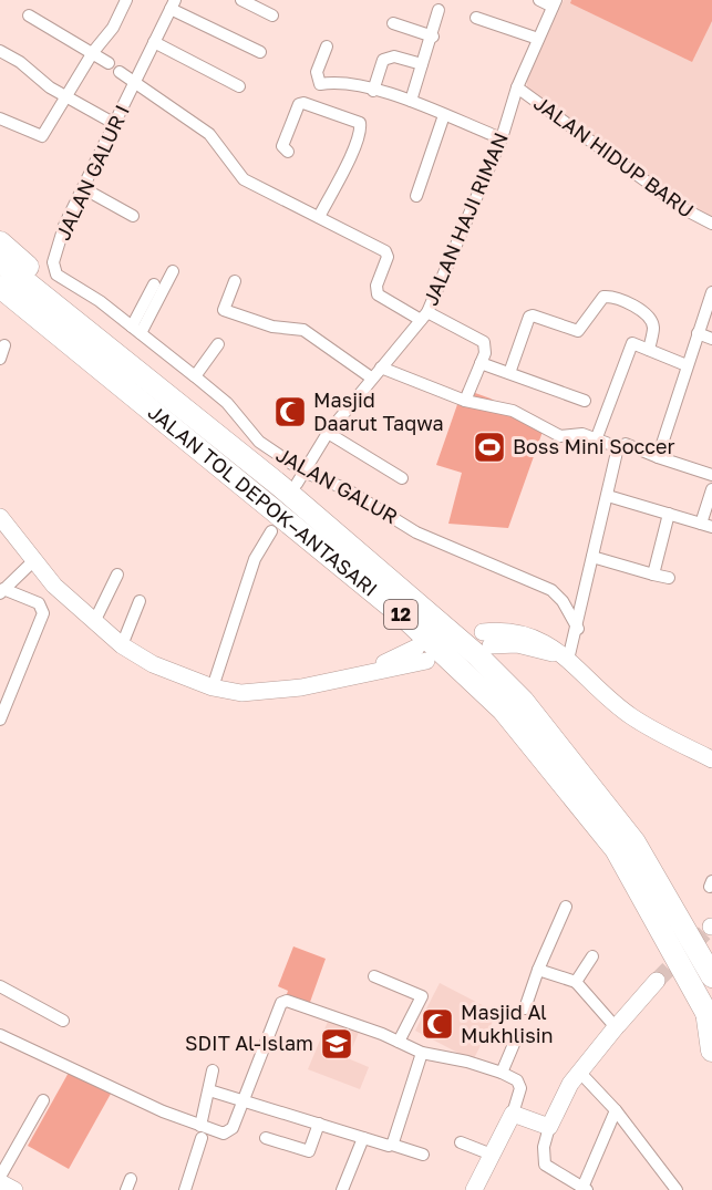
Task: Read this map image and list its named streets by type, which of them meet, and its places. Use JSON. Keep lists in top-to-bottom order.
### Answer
{
  "streets": {
    "highway": ["JALAN TOL DEPOK–ANTASARI", "12"],
    "street": [
      "JALAN HIDUP BARU",
      "JALAN GALUR I",
      "JALAN HAJI RIMAN",
      "JALAN GALUR"
    ]
  },
  "crossings": [
    ["JALAN HIDUP BARU", "JALAN HAJI RIMAN"],
    ["JALAN GALUR I", "JALAN GALUR"],
    ["JALAN HAJI RIMAN", "JALAN GALUR"]
  ],
  "places": {
    "mosque": ["Masjid Daarut Taqwa", "Masjid Al Mukhlisin"],
    "sports": ["Boss Mini Soccer"],
    "school or university": ["SDIT Al-Islam"]
  }
}
